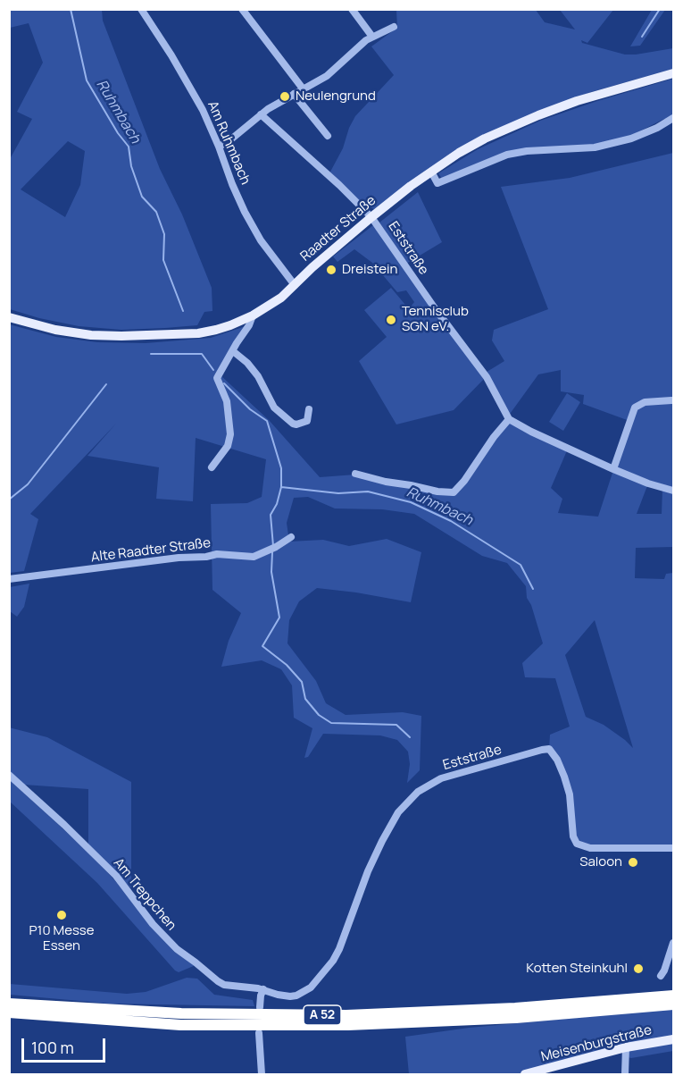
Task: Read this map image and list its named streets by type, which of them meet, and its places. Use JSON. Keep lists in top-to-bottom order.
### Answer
{
  "streets": {
    "highway": ["A 52"],
    "main road": ["Raadter Straße", "Meisenburgstraße"],
    "street": [
      "Am Ruhmbach",
      "Eststraße",
      "Alte Raadter Straße",
      "Am Treppchen"
    ]
  },
  "crossings": [
    ["Am Ruhmbach", "Raadter Straße"],
    ["Raadter Straße", "Eststraße"],
    ["Eststraße", "Am Treppchen"]
  ],
  "water": ["Ruhmbach"],
  "places": [
    "Neulengrund",
    "Dreistein",
    "Tennisclub SGN eV.",
    "Saloon",
    "P10 Messe Essen",
    "Kotten Steinkuhl"
  ],
  "scale_bar": "100 m"
}
